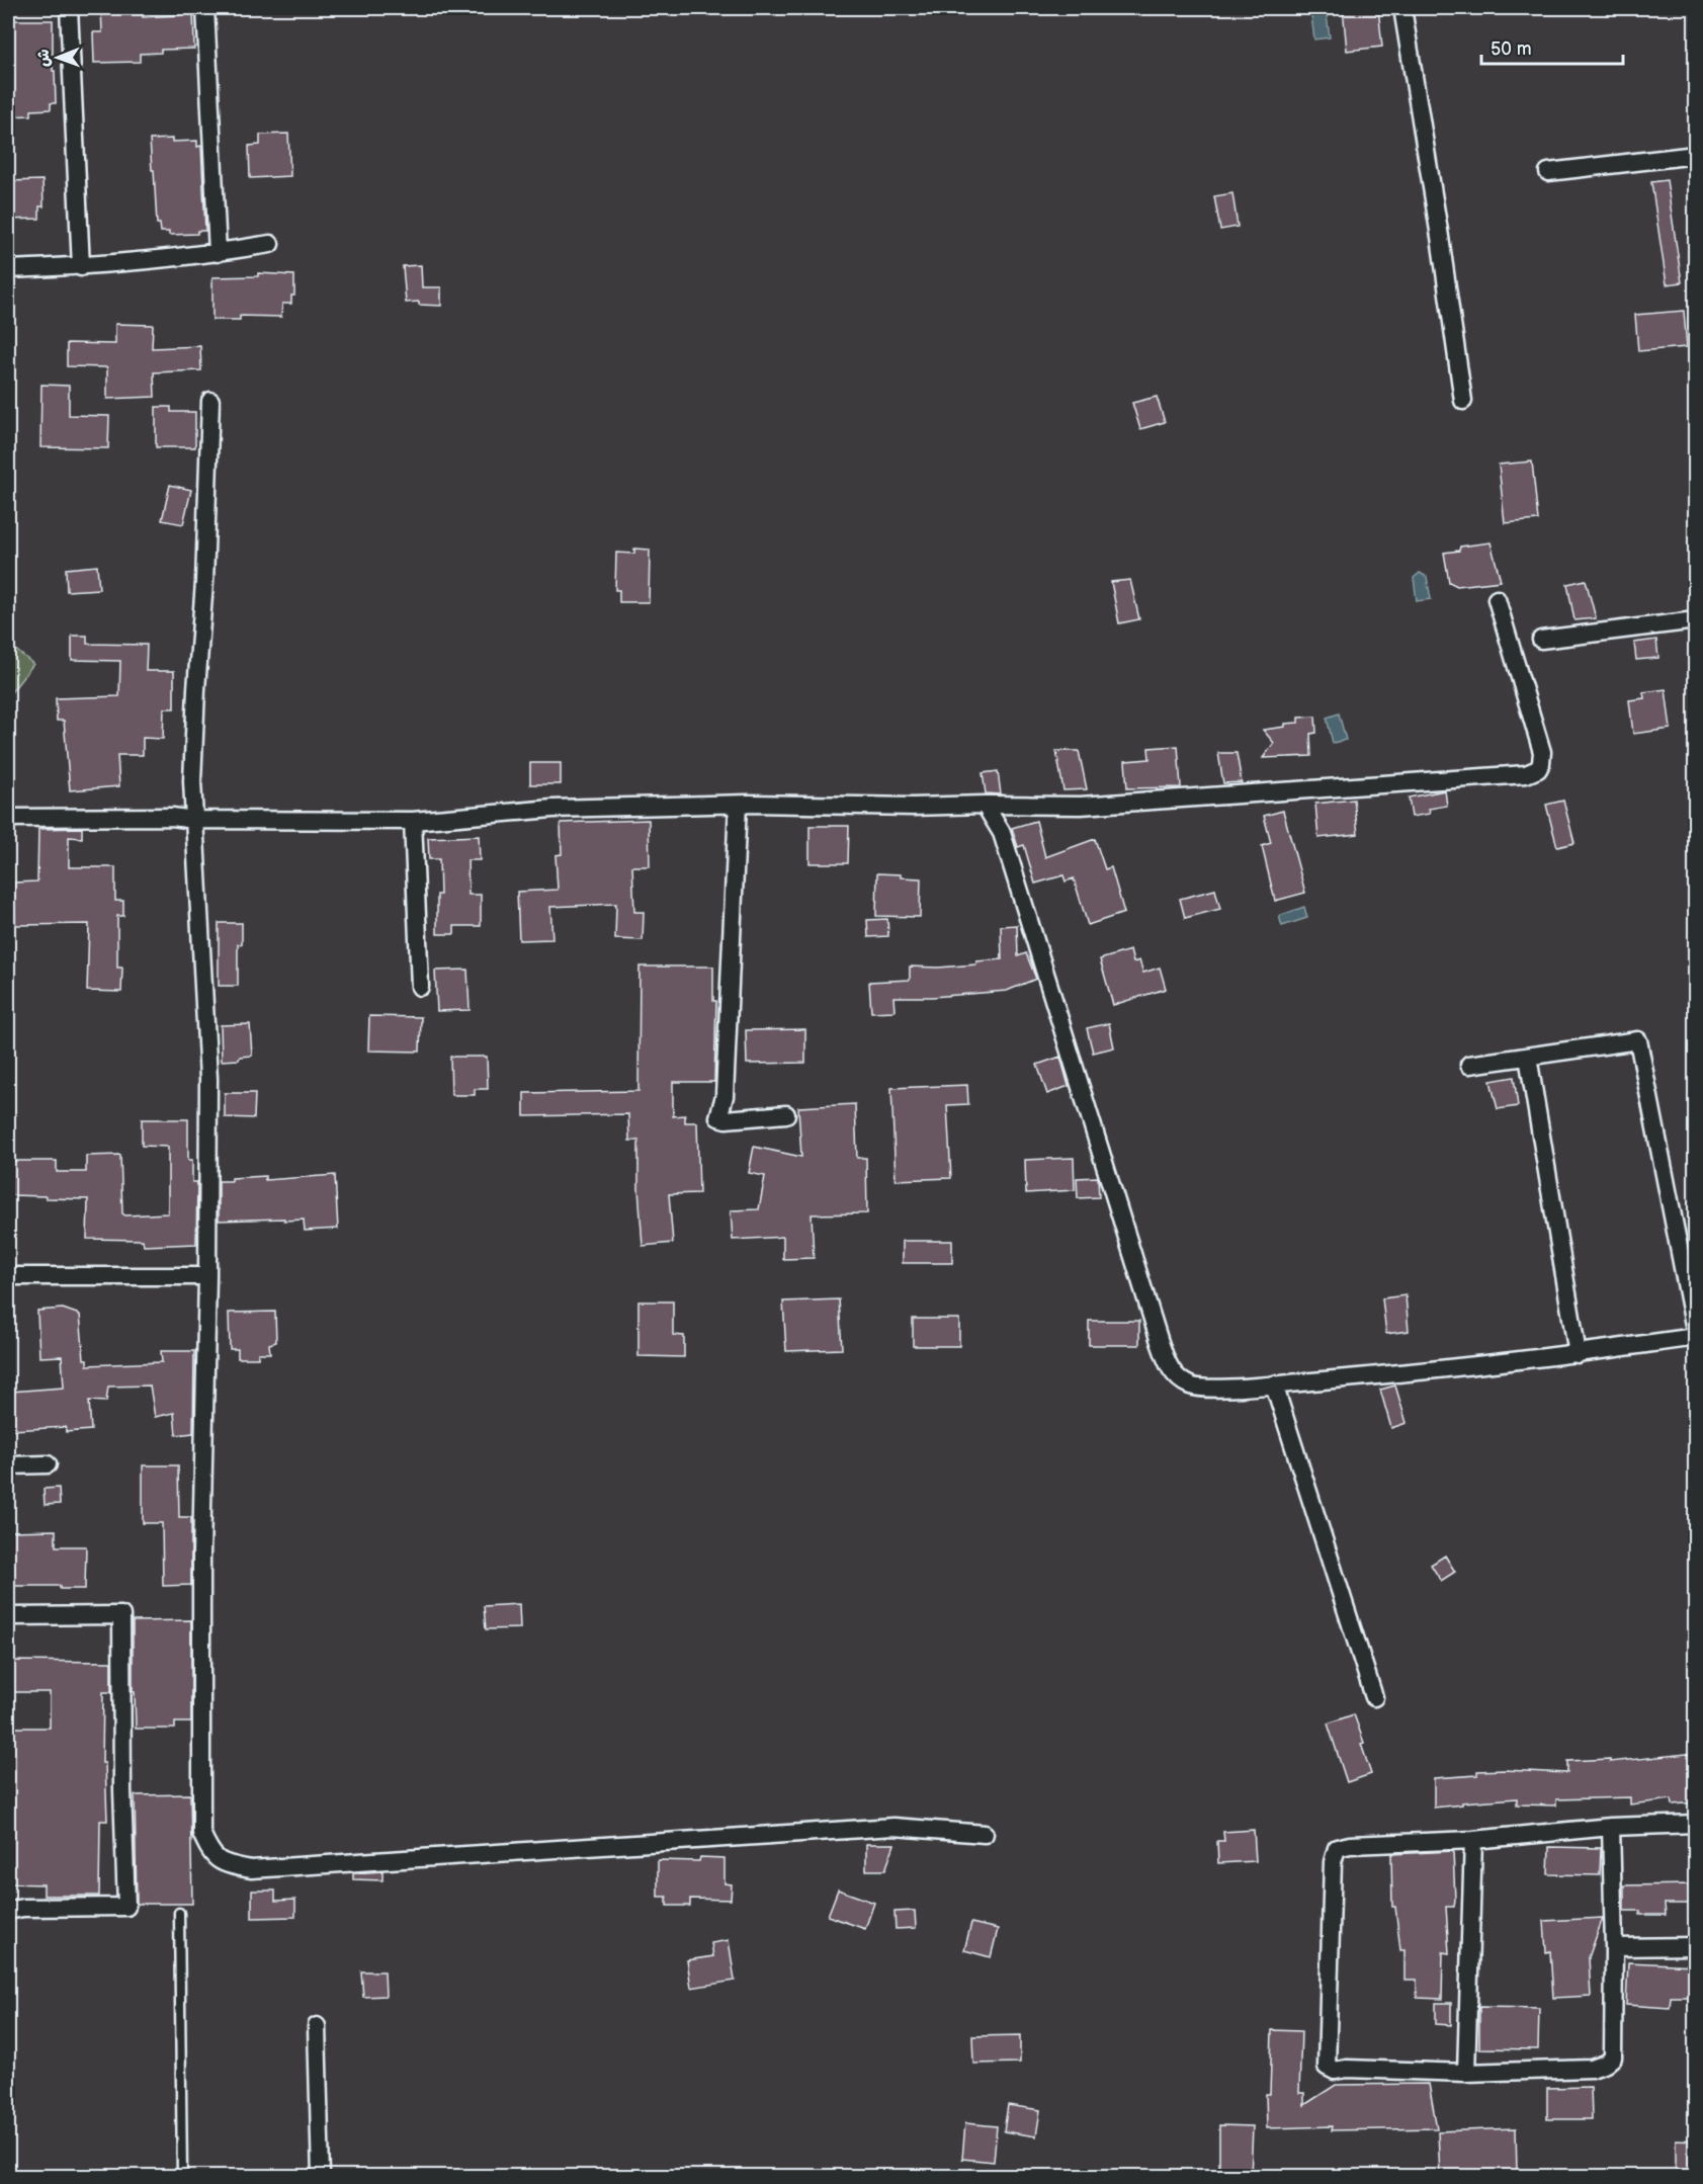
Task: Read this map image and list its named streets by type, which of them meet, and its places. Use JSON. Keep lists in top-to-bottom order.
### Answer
{
  "scale_bar": "50 m",
  "north": "left"
}
